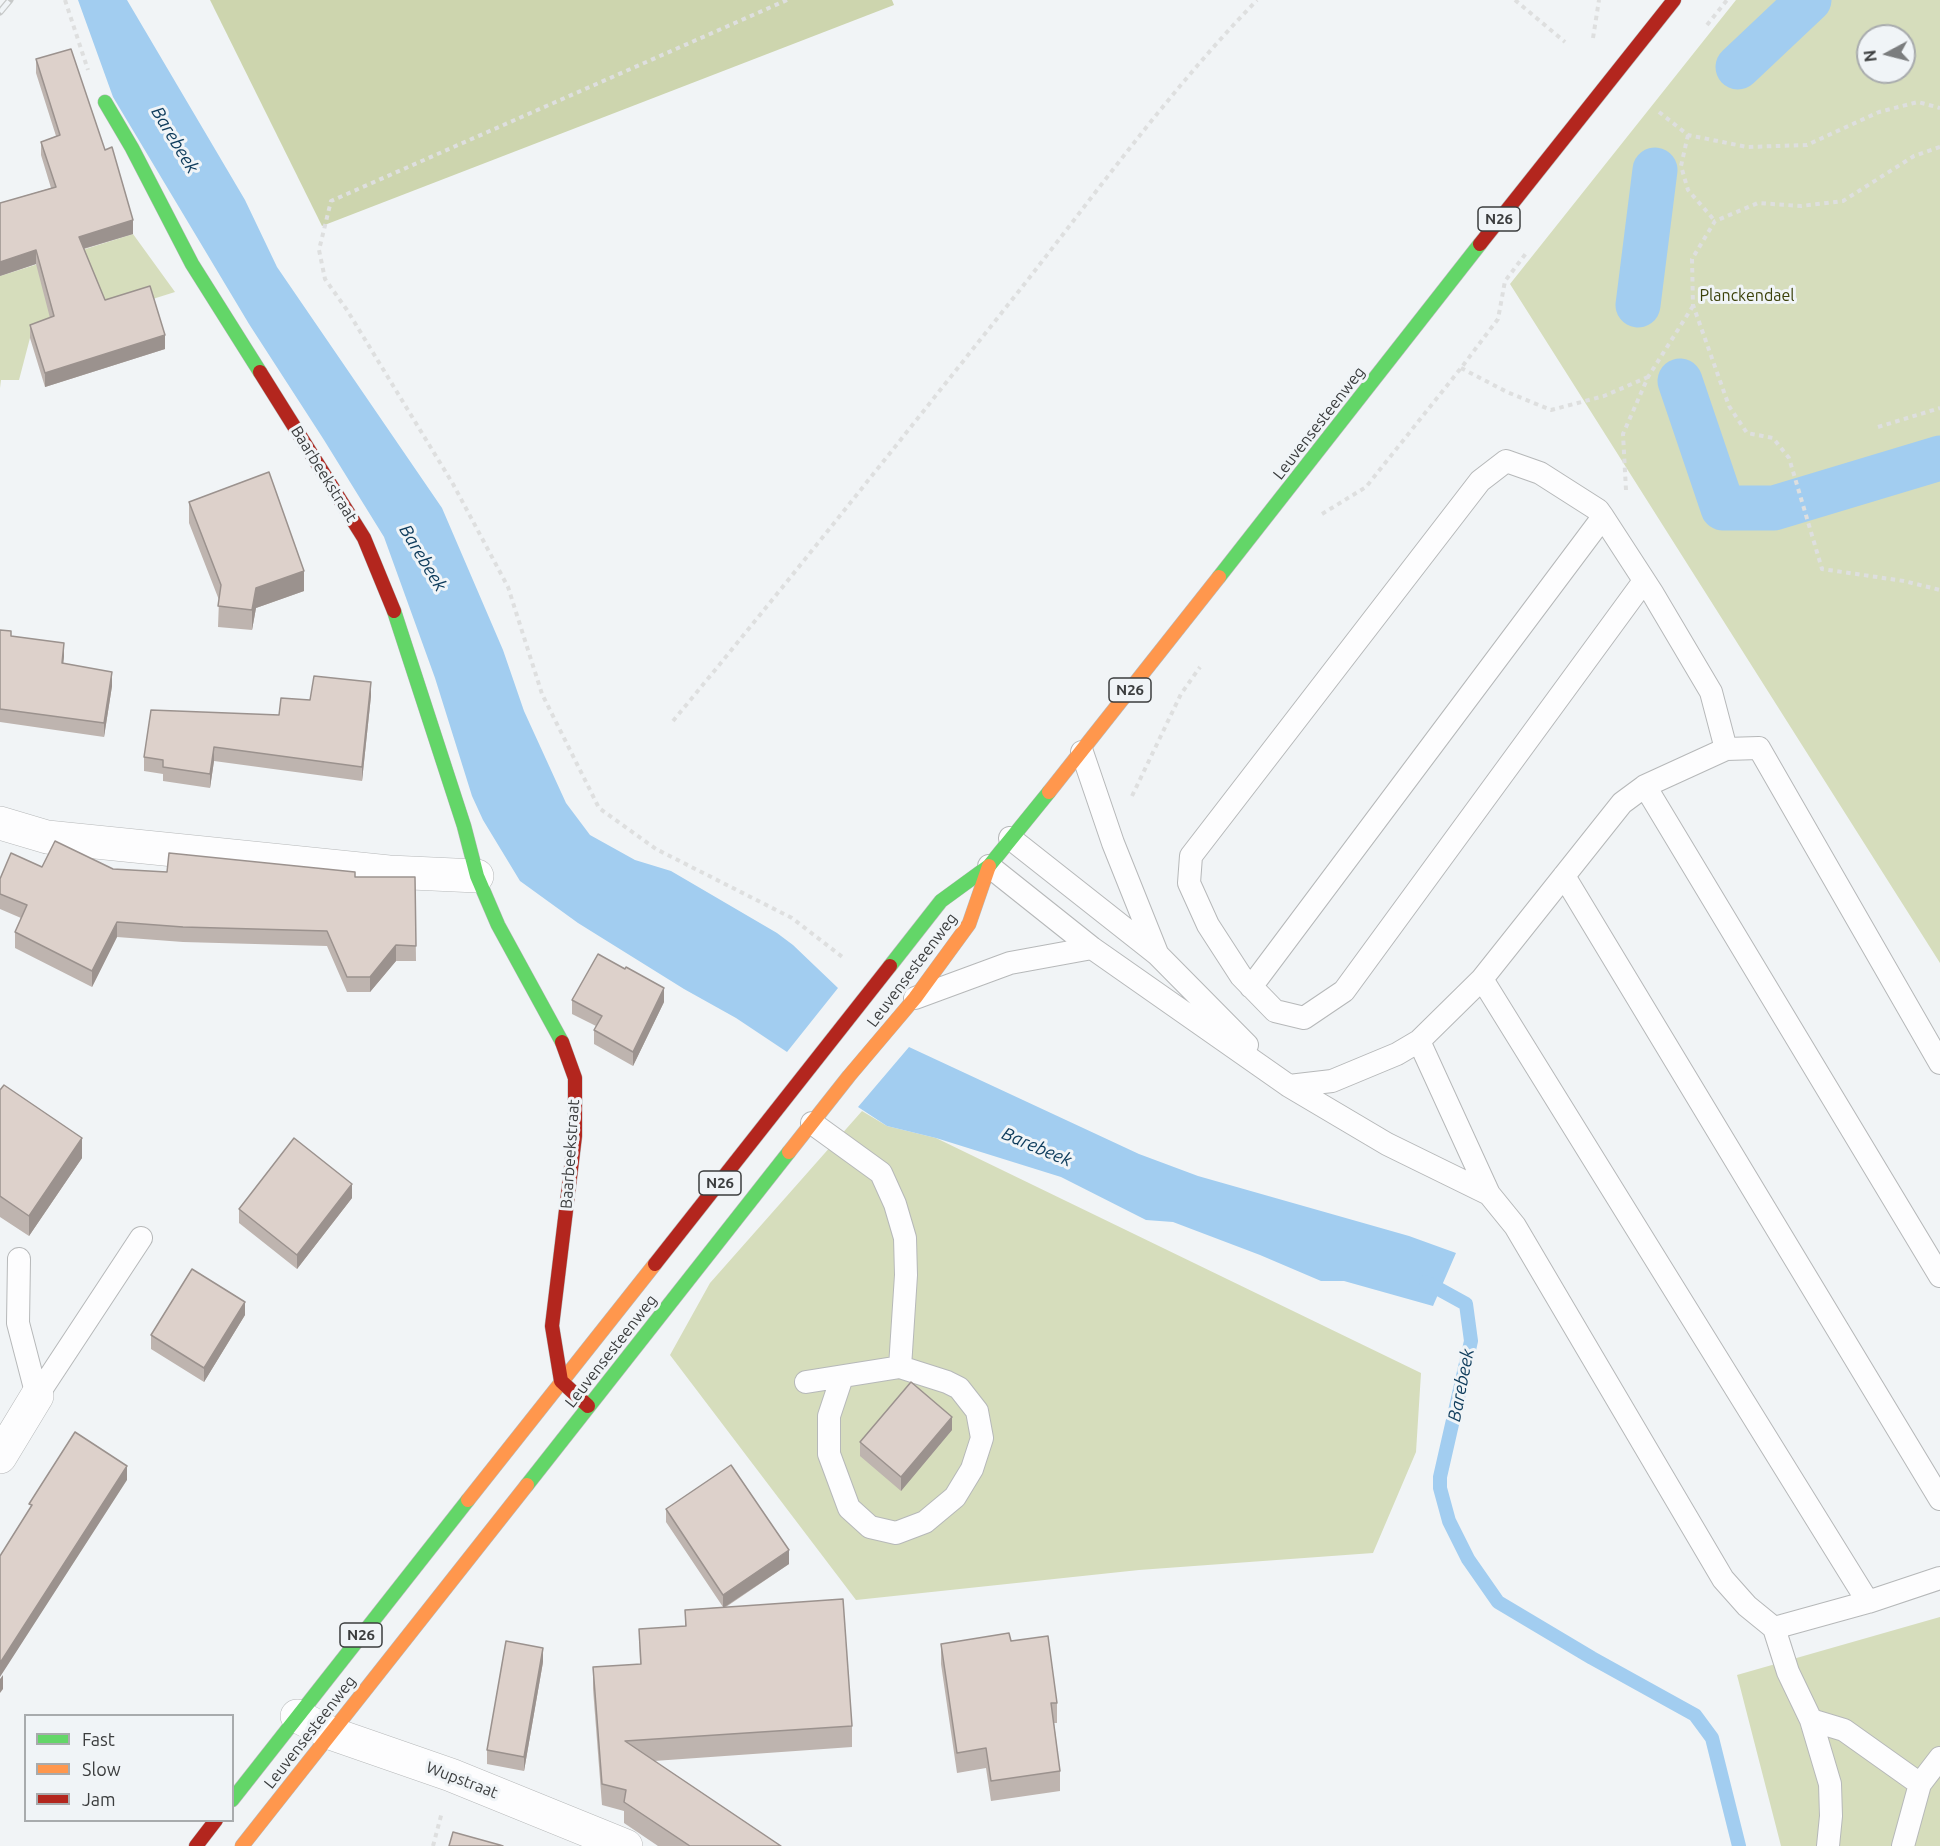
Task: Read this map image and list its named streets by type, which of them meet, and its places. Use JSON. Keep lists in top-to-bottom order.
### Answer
{
  "streets": {
    "main road": ["N26", "Leuvensesteenweg", "Baarbeekstraat"],
    "street": ["Wupstraat"]
  },
  "crossings": [
    ["Leuvensesteenweg", "Baarbeekstraat"],
    ["Leuvensesteenweg", "Wupstraat"]
  ],
  "water": ["Barebeek"],
  "parks": ["Planckendael"],
  "legend": ["Fast", "Slow", "Jam"],
  "north": "left"
}
